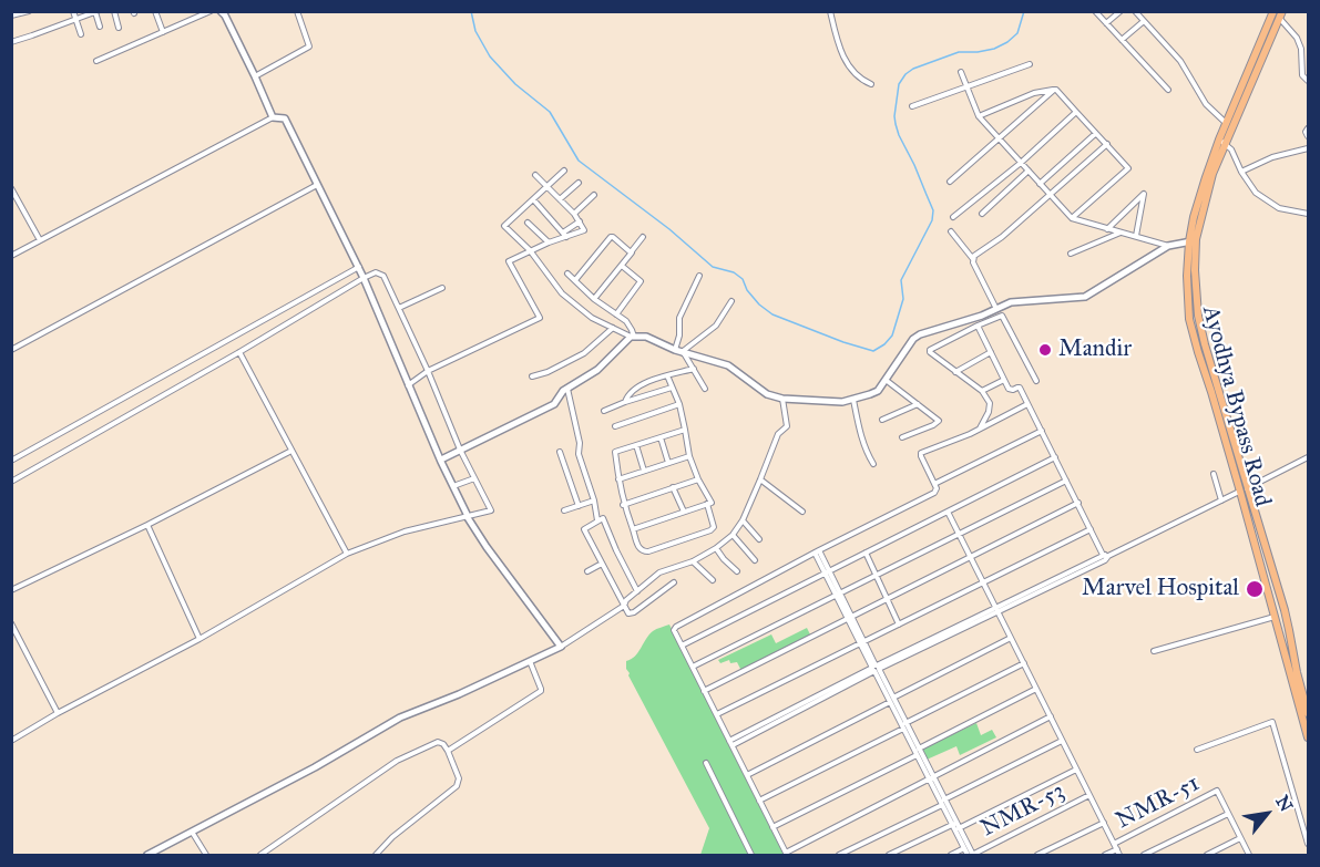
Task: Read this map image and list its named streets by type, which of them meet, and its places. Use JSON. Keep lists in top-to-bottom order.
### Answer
{
  "streets": {
    "main road": ["Ayodhya Bypass Road"],
    "street": ["NMR-51", "NMR-53"]
  },
  "places": ["Mandir", "Marvel Hospital"],
  "north": "top right"
}
